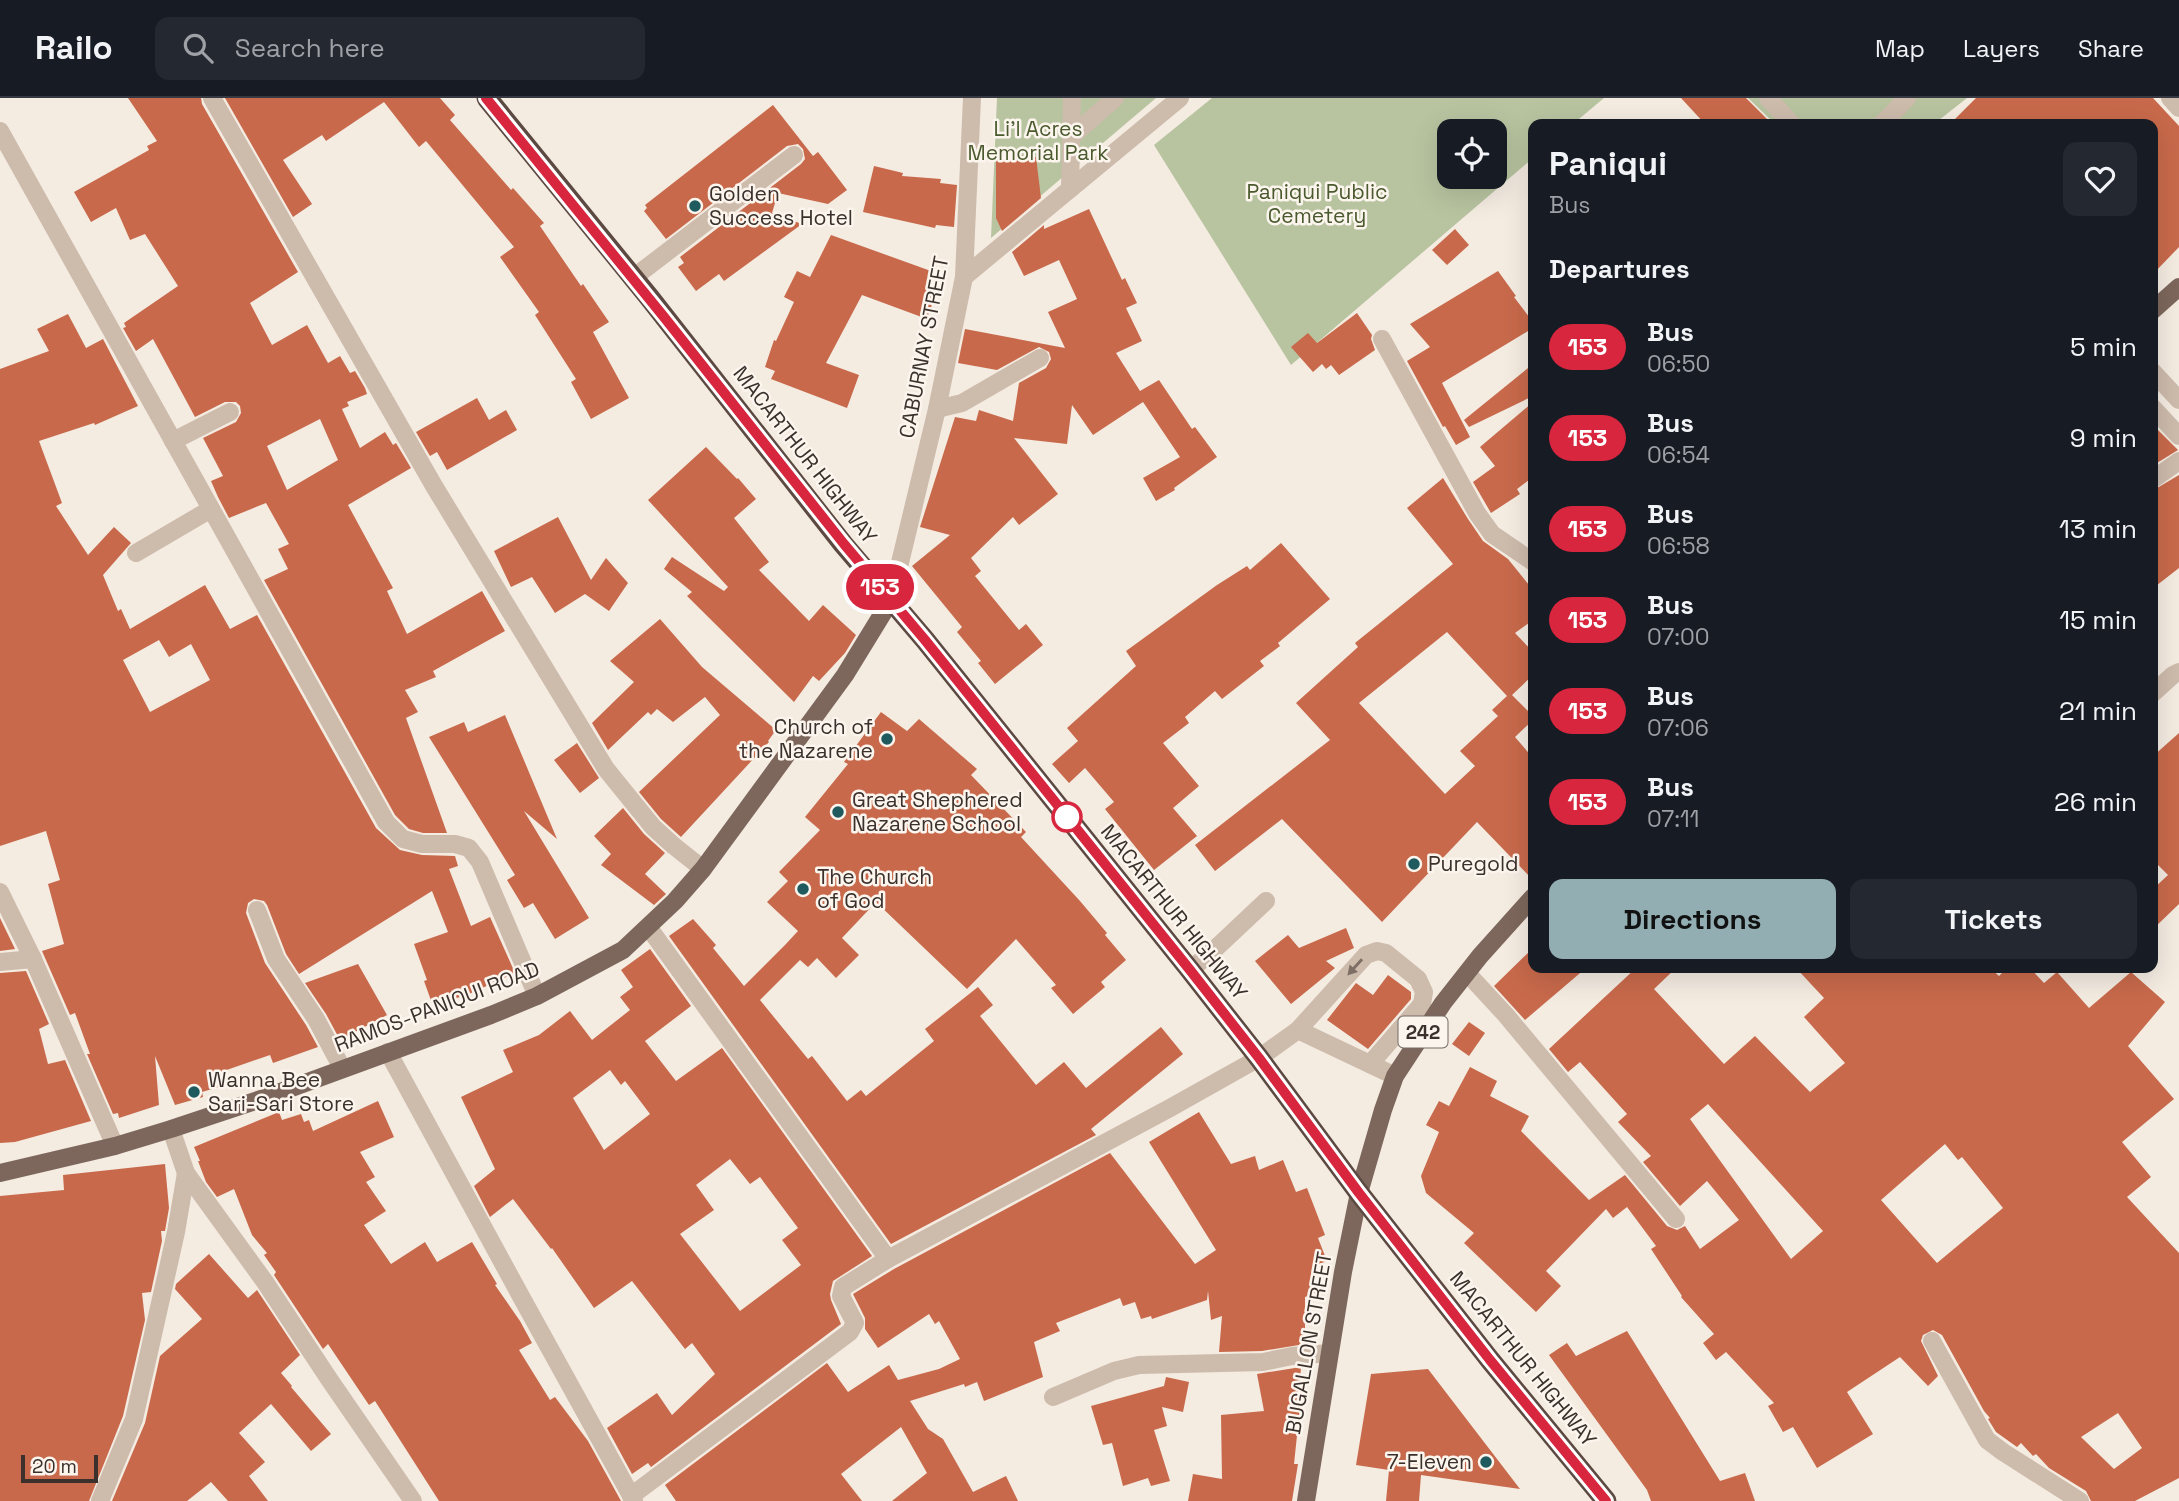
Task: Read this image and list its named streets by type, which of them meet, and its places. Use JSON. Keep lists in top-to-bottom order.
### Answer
{
  "streets": {
    "highway": ["MACARTHUR HIGHWAY"],
    "main road": ["RAMOS-PANIQUI ROAD", "242", "BUGALLON STREET"],
    "street": ["CABURNAY STREET"]
  },
  "crossings": [
    ["CABURNAY STREET", "MACARTHUR HIGHWAY"],
    ["CABURNAY STREET", "RAMOS-PANIQUI ROAD"],
    ["MACARTHUR HIGHWAY", "RAMOS-PANIQUI ROAD"],
    ["MACARTHUR HIGHWAY", "242"],
    ["MACARTHUR HIGHWAY", "BUGALLON STREET"],
    ["242", "BUGALLON STREET"]
  ],
  "parks": ["Li'l Acres Memorial Park", "Paniqui Public Cemetery"],
  "places": [
    "Golden Success Hotel",
    "Church of the Nazarene",
    "Great Shephered Nazarene School",
    "Puregold",
    "The Church of God",
    "Wanna Bee Sari-Sari Store",
    "7-Eleven"
  ],
  "lines": ["bus line 153"],
  "scale_bar": "20 m",
  "page": {
    "header": "Railo",
    "search": "Search here",
    "nav": ["Map", "Layers", "Share"],
    "on_map": "153",
    "heading": [
      ["Paniqui", "Bus"],
      "Departures"
    ],
    "list": [
      {
        "mark": "153",
        "name": "Bus",
        "note": "06:50",
        "value": "5 min"
      },
      {
        "mark": "153",
        "name": "Bus",
        "note": "06:54",
        "value": "9 min"
      },
      {
        "mark": "153",
        "name": "Bus",
        "note": "06:58",
        "value": "13 min"
      },
      {
        "mark": "153",
        "name": "Bus",
        "note": "07:00",
        "value": "15 min"
      },
      {
        "mark": "153",
        "name": "Bus",
        "note": "07:06",
        "value": "21 min"
      },
      {
        "mark": "153",
        "name": "Bus",
        "note": "07:11",
        "value": "26 min"
      }
    ],
    "buttons": ["Directions", "Tickets"],
    "scale": "20 m"
  }
}
